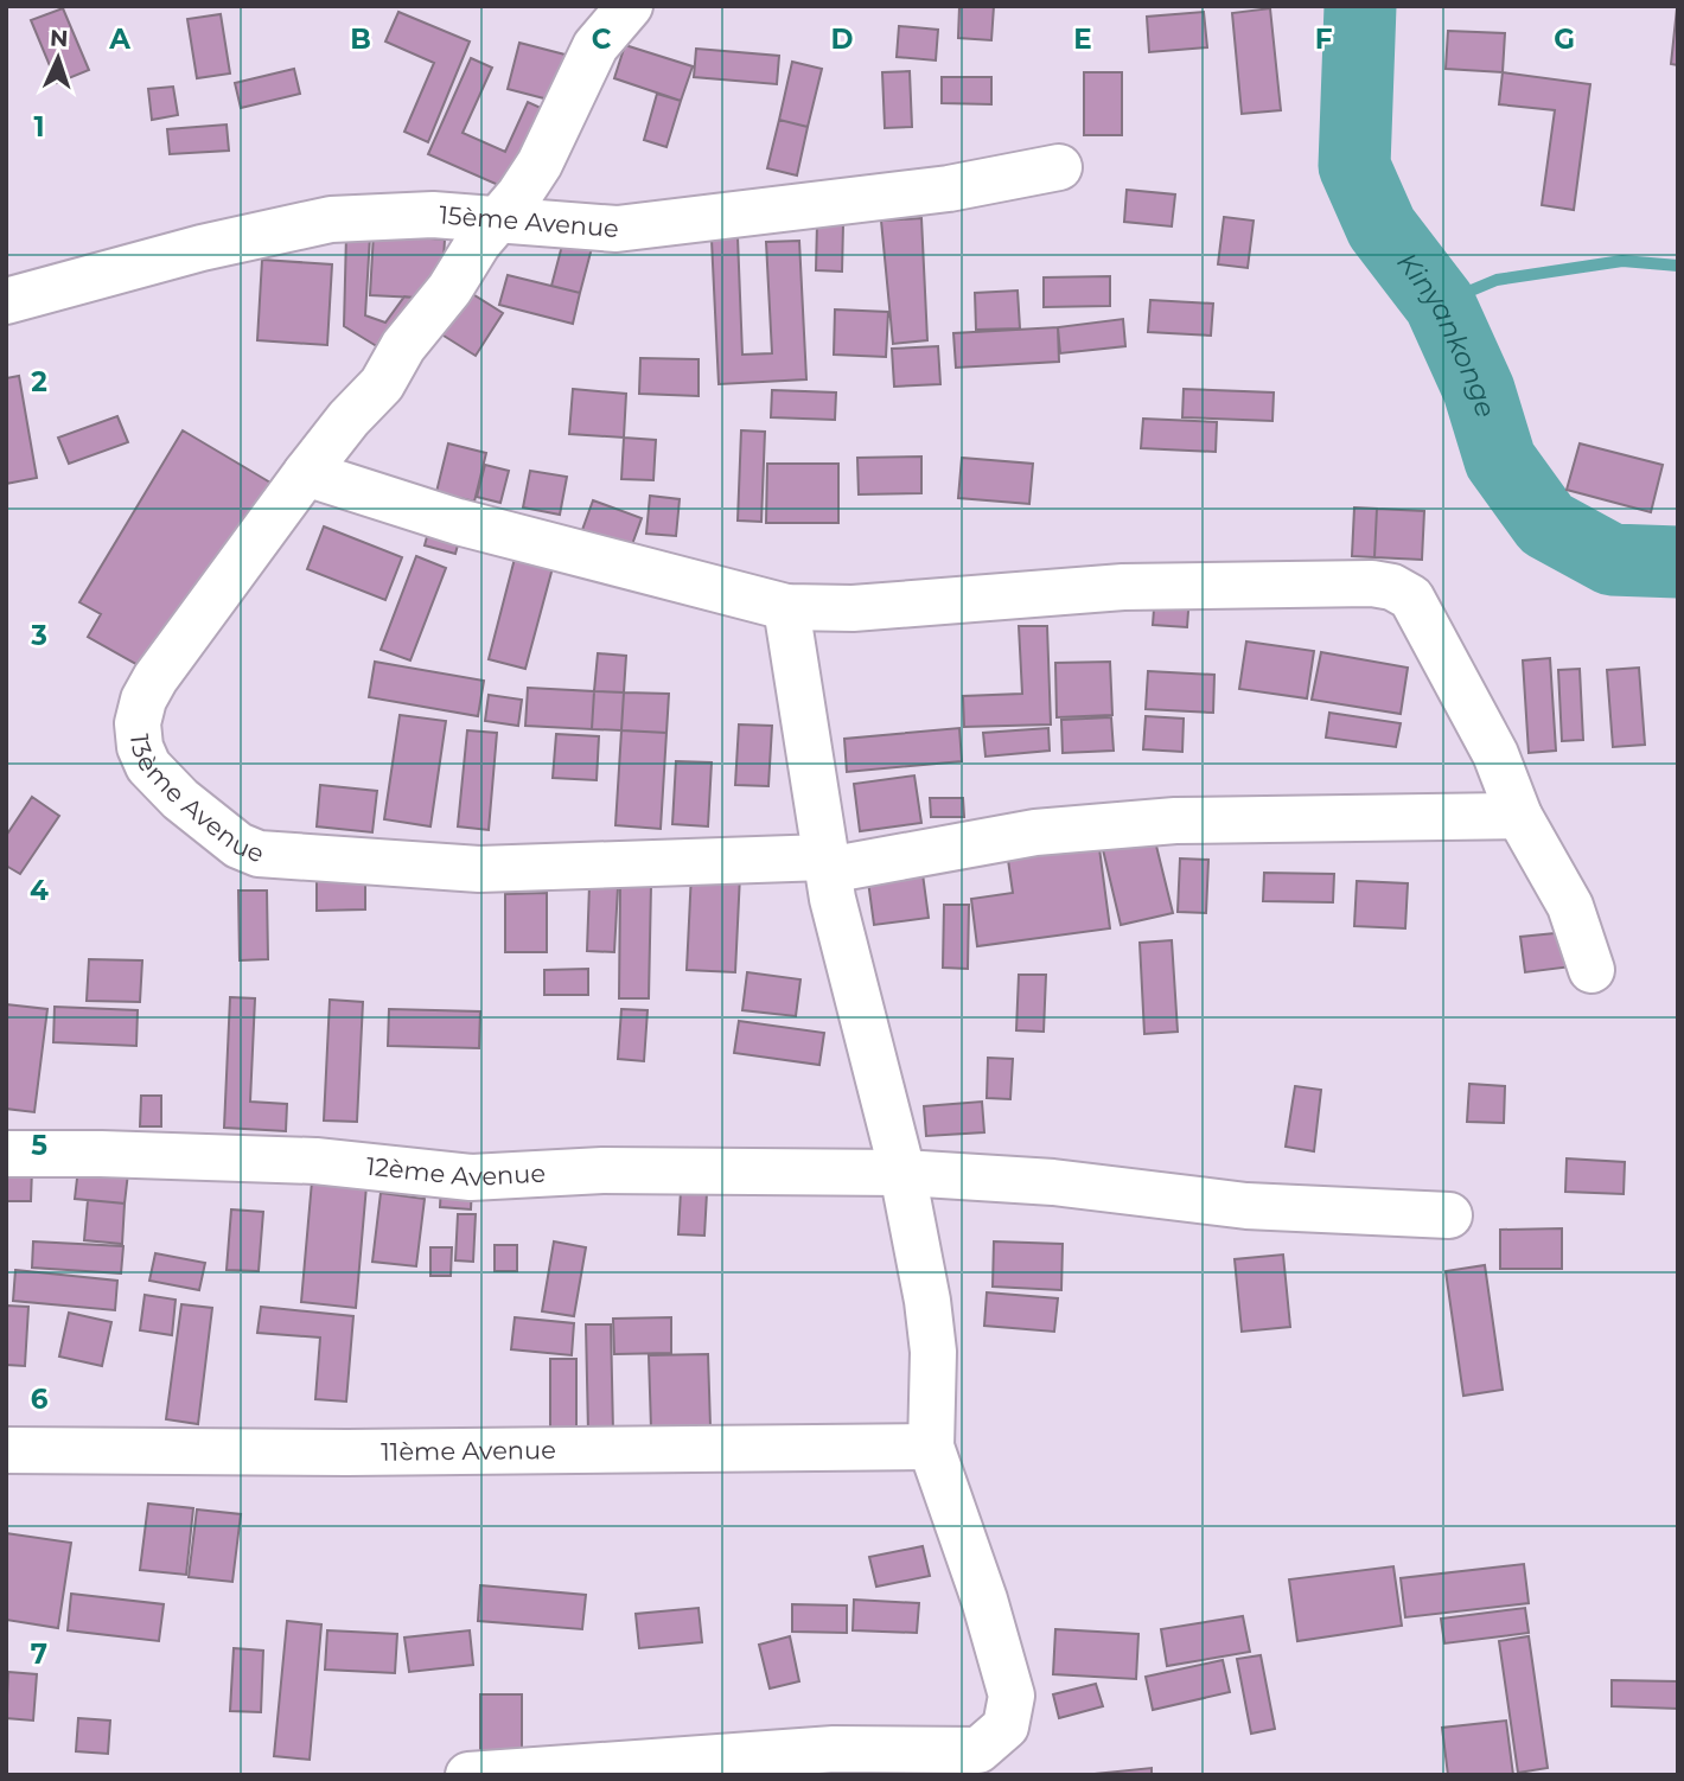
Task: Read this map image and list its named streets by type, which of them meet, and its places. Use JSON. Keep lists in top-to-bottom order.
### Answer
{
  "streets": {
    "street": [
      "15ème Avenue",
      "13ème Avenue",
      "12ème Avenue",
      "11ème Avenue"
    ]
  },
  "crossings": [
    ["15ème Avenue", "13ème Avenue"]
  ],
  "water": ["Kinyankonge"],
  "north": "top",
  "grid": {
    "columns": [
      "A",
      "B",
      "C",
      "D",
      "E",
      "F",
      "G"
    ],
    "rows": [
      "1",
      "2",
      "3",
      "4",
      "5",
      "6",
      "7"
    ]
  }
}
